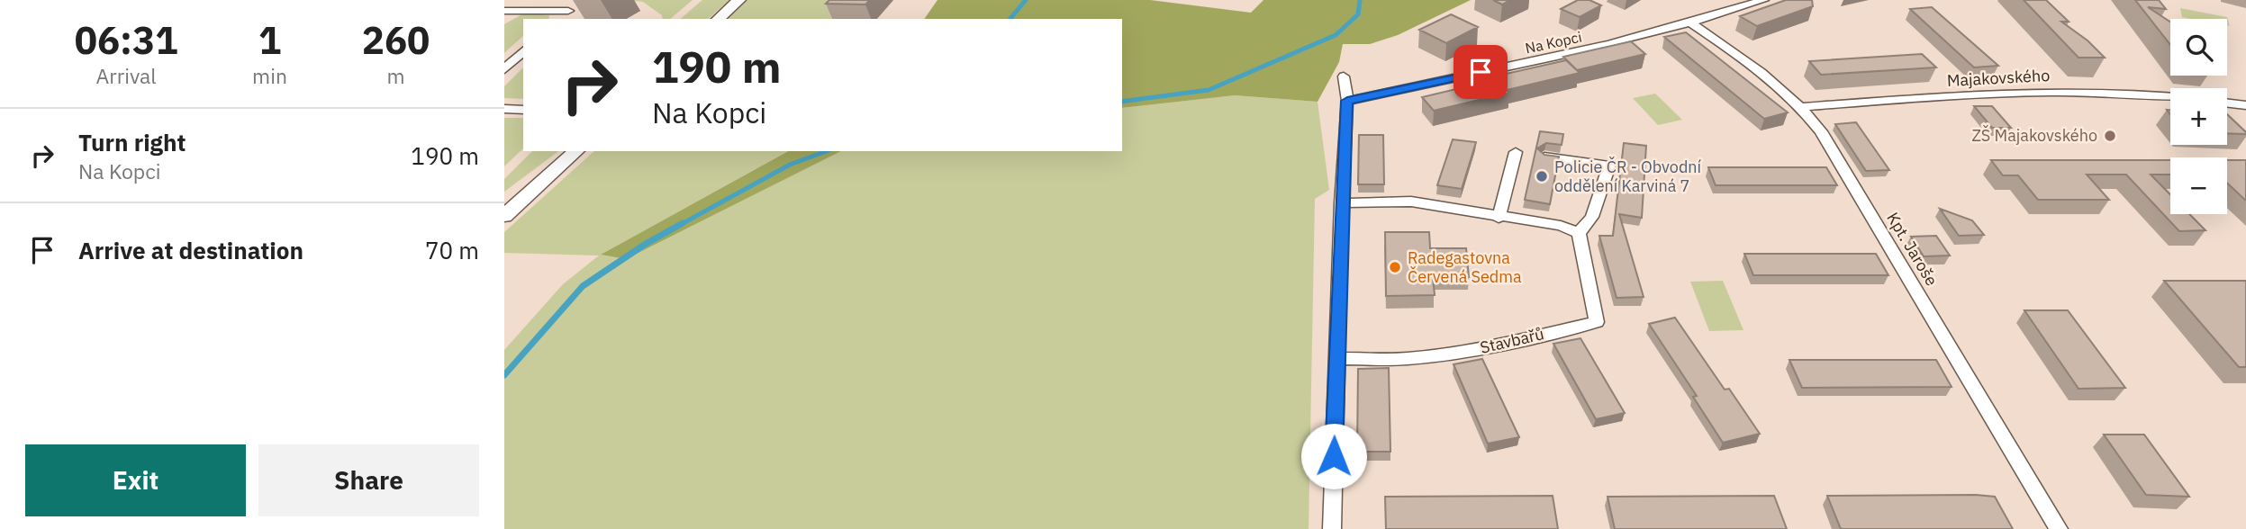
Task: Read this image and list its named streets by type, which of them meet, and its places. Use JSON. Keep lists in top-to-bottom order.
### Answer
{
  "streets": {
    "street": [
      "Na Kopci",
      "Majakovského",
      "Kpt. Jaroše",
      "Stavbařů"
    ]
  },
  "crossings": [
    ["Na Kopci", "Kpt. Jaroše"],
    ["Majakovského", "Kpt. Jaroše"]
  ],
  "places": ["ZŠ Majakovského", "Policie ČR - Obvodní oddělení Karviná 7", "Radegastovna Červená Sedma"],
  "page": {
    "eta": [
      "06:31",
      "Arrival",
      "1",
      "min",
      "260",
      "m"
    ],
    "map_buttons": ["+", "−"],
    "turn": ["190 m", "Na Kopci"],
    "list": [
      {
        "name": "Turn right",
        "note": "Na Kopci",
        "value": "190 m"
      },
      {
        "name": "Arrive at destination",
        "value": "70 m"
      }
    ],
    "buttons": ["Exit", "Share"]
  }
}
